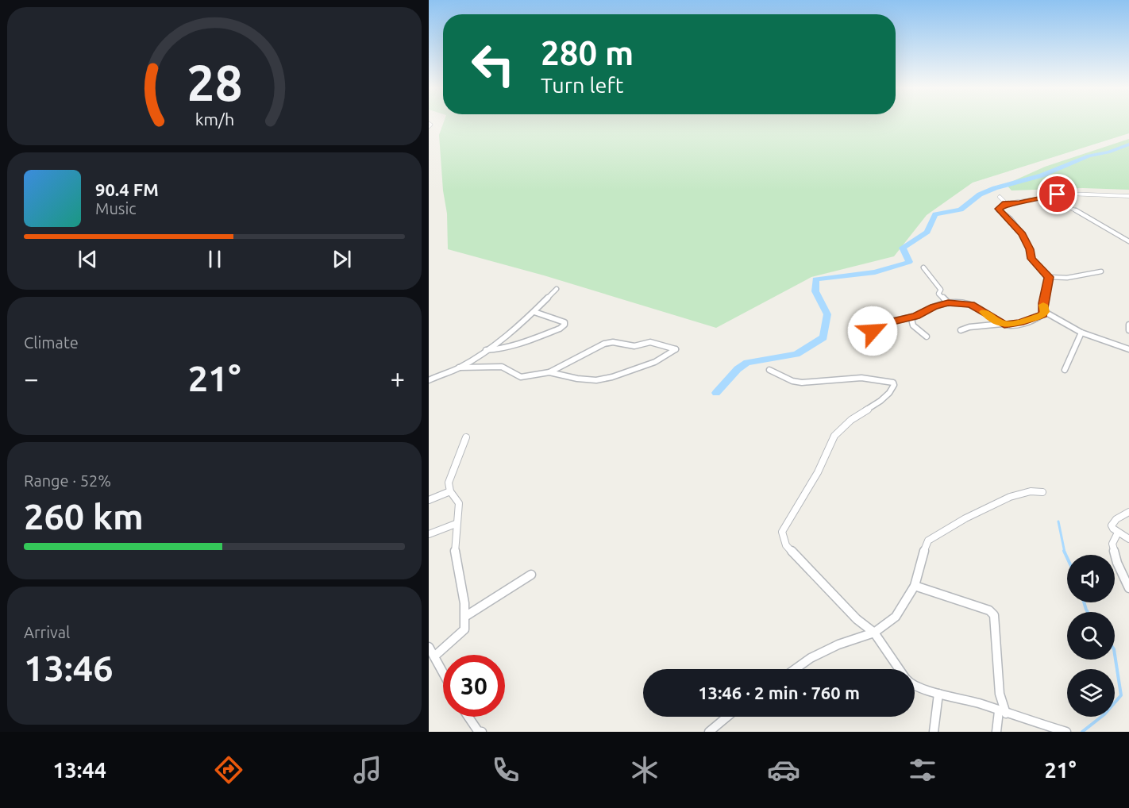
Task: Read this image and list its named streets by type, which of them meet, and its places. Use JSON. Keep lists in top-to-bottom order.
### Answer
{
  "page": {
    "turn": ["280 m", "Turn left"],
    "song": ["90.4 FM", "Music"],
    "tile": [
      "Climate",
      ["Range · 52%", "260 km"],
      ["Arrival", "13:46"]
    ],
    "heat": ["−", "21°", "+"],
    "limit": "30",
    "trip": "13:46 · 2 min · 760 m",
    "tabs": ["13:44", "21°"],
    "gauge": ["28", "km/h"]
  }
}
